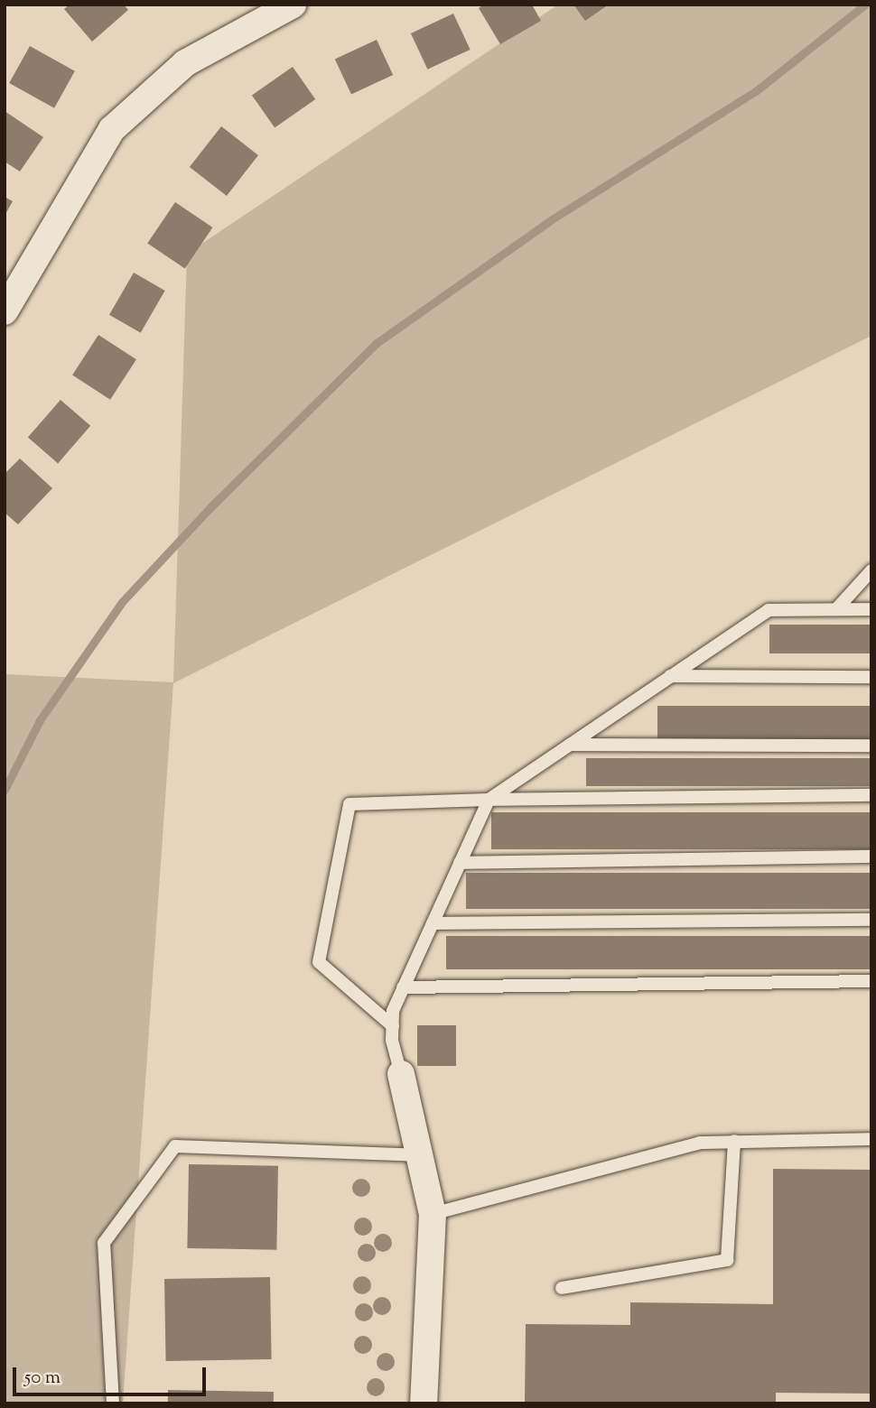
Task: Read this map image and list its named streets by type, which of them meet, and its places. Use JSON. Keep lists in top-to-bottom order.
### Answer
{
  "scale_bar": "50 m"
}
